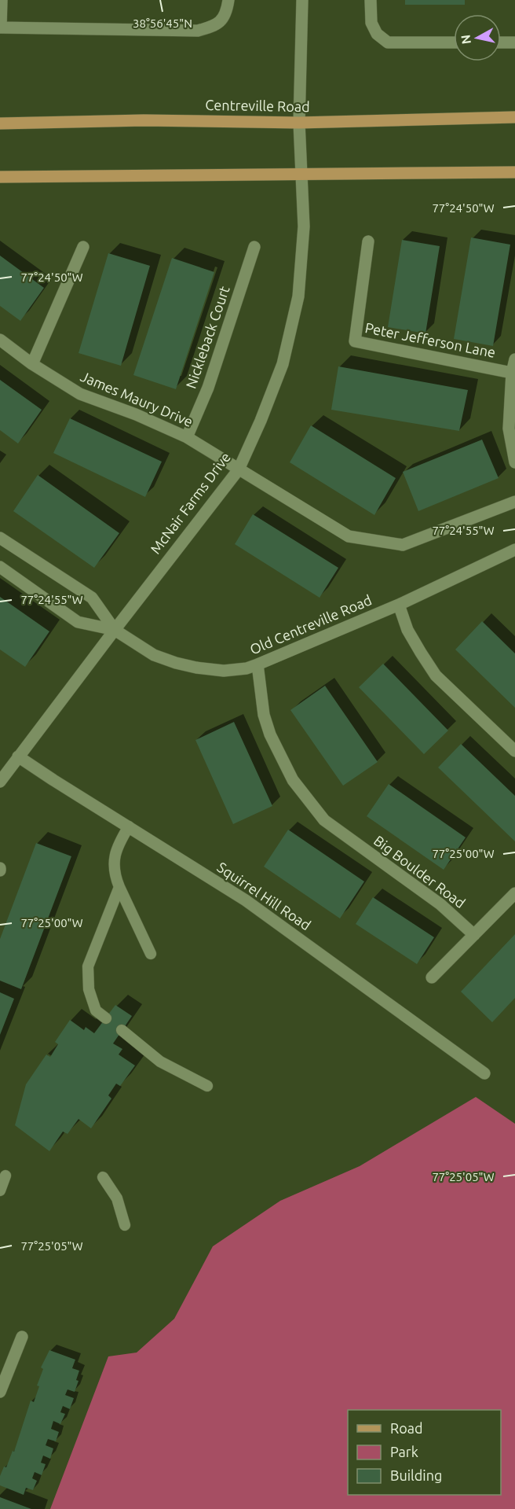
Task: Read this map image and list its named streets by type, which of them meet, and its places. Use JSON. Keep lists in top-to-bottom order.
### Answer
{
  "streets": {
    "main road": ["Centreville Road"],
    "street": [
      "Nickleback Court",
      "Peter Jefferson Lane",
      "James Maury Drive",
      "McNair Farms Drive",
      "Old Centreville Road",
      "Big Boulder Road",
      "Squirrel Hill Road"
    ]
  },
  "crossings": [
    ["Centreville Road", "McNair Farms Drive"],
    ["Nickleback Court", "James Maury Drive"],
    ["James Maury Drive", "McNair Farms Drive"],
    ["McNair Farms Drive", "Old Centreville Road"],
    ["McNair Farms Drive", "Squirrel Hill Road"],
    ["Old Centreville Road", "Big Boulder Road"]
  ],
  "legend": ["Road", "Park", "Building"],
  "north": "left",
  "coordinates": [
    "38°56'45\"N",
    "77°24'50\"W",
    "77°24'55\"W",
    "77°25'00\"W",
    "77°25'05\"W"
  ]
}
